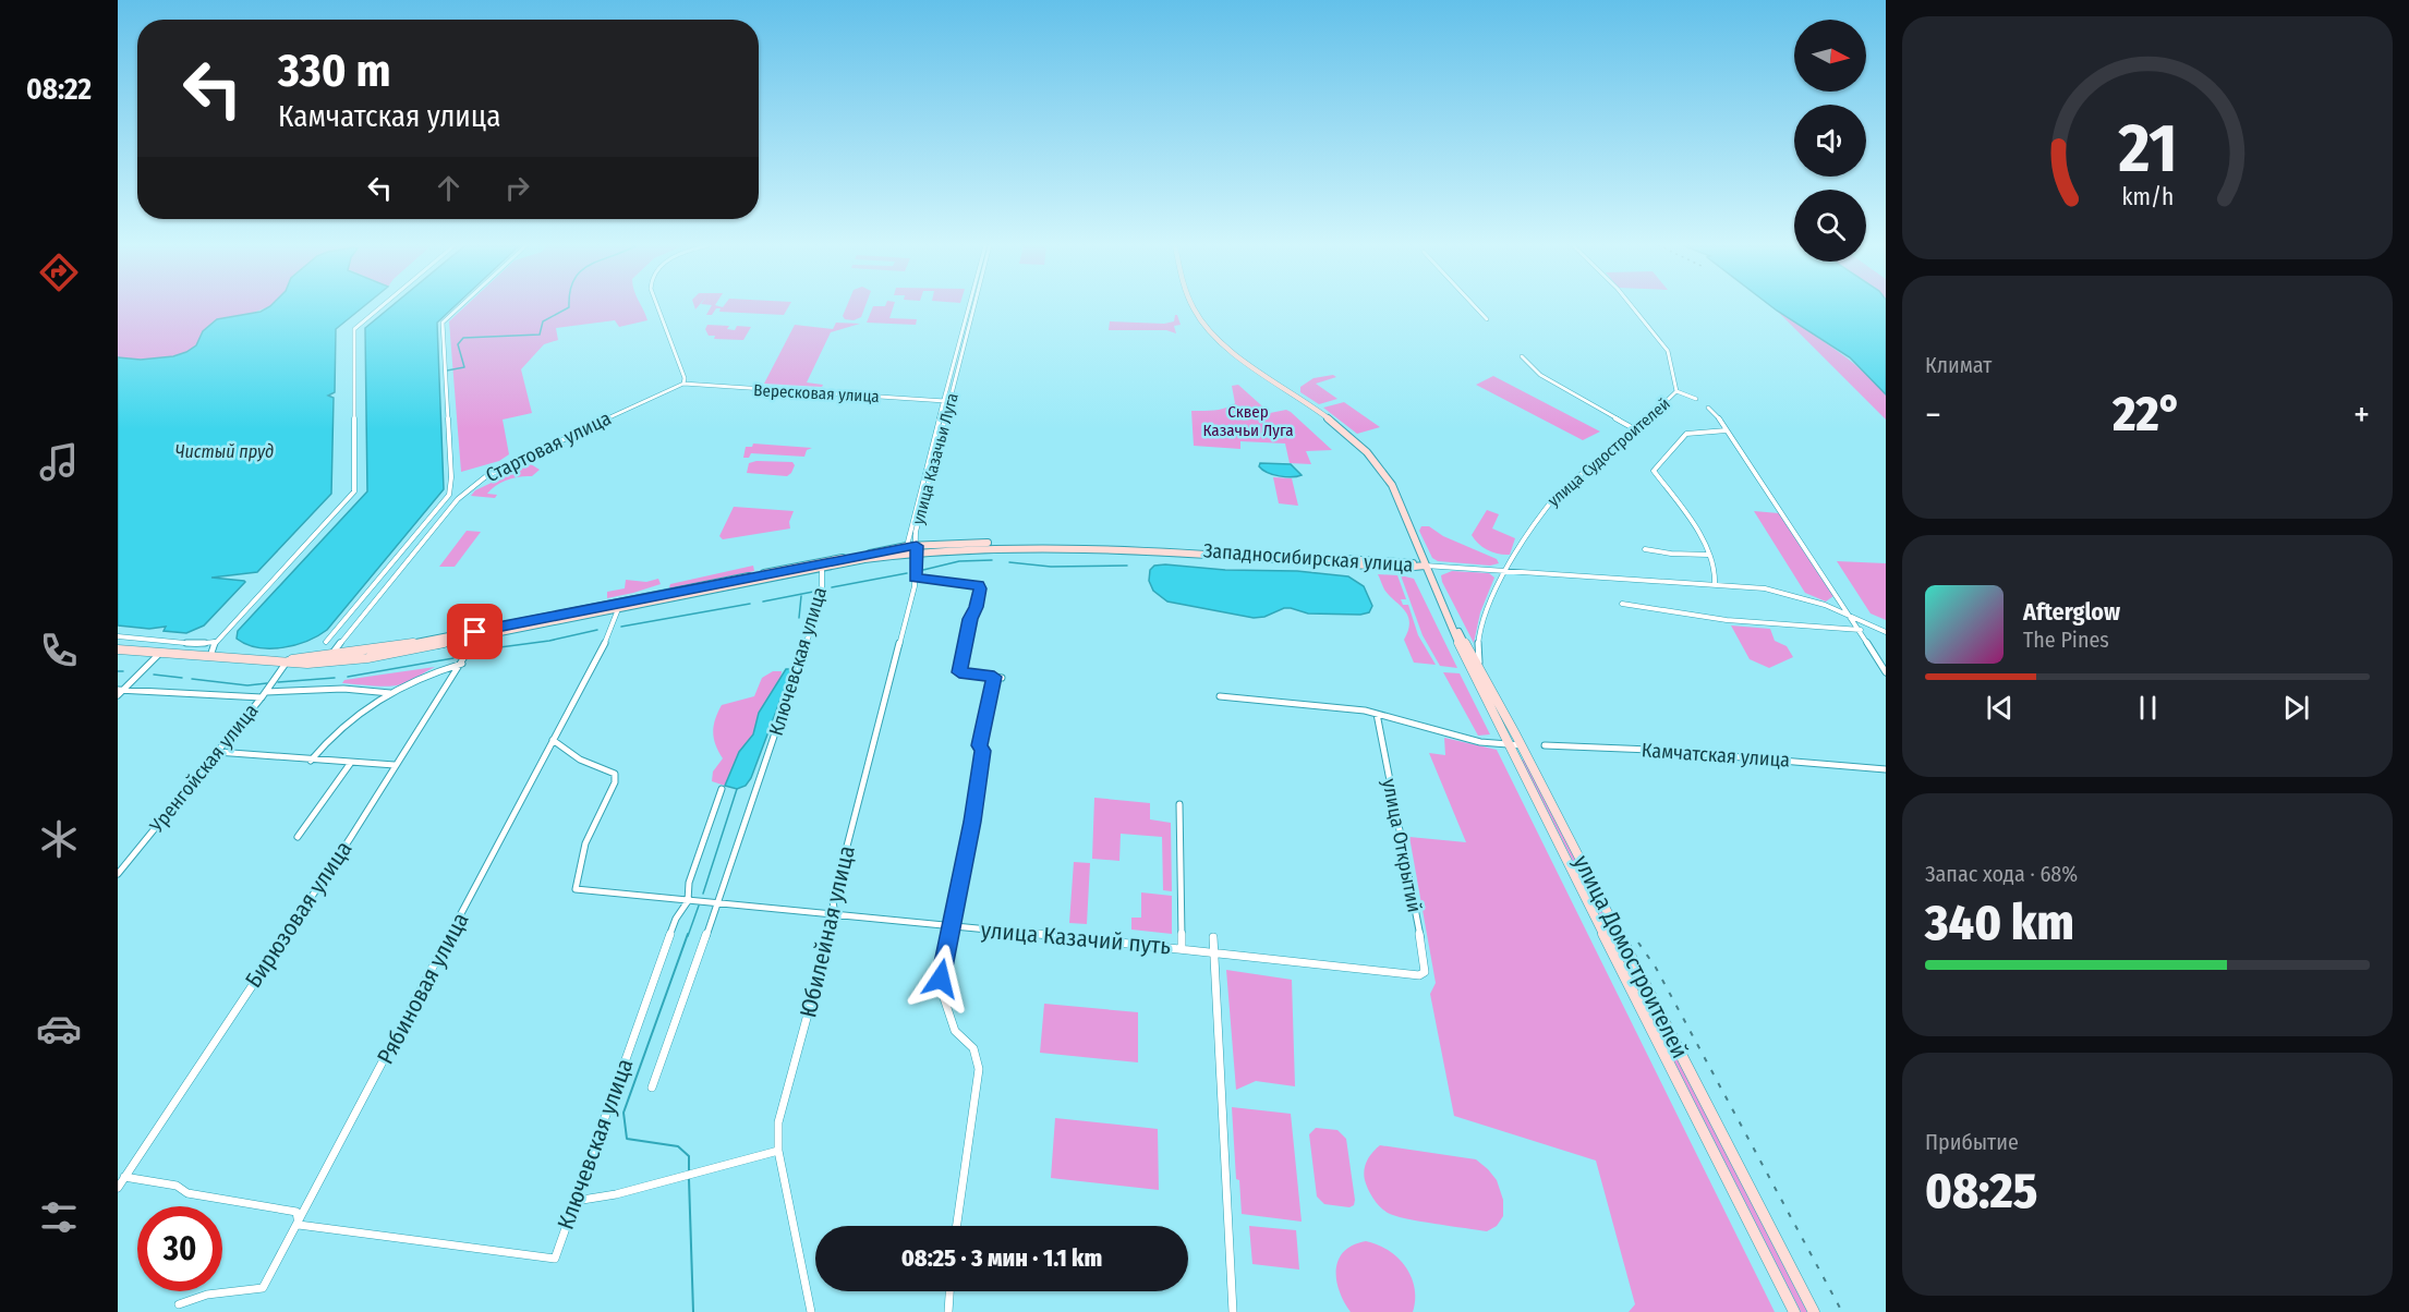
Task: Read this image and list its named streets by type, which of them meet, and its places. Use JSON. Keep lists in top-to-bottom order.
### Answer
{
  "streets": {
    "main road": ["Западносибирская улица", "улица Домостроителей"],
    "street": [
      "Вересковая улица",
      "Стартовая улица",
      "улица Судостроителей",
      "улица Казачьи Луга",
      "Ключевская улица",
      "Камчатская улица",
      "Уренгойская улица",
      "улица Открытий",
      "Бирюзовая улица",
      "Юбилейная улица",
      "улица Казачий путь",
      "Рябиновая улица"
    ]
  },
  "crossings": [
    ["Вересковая улица", "Стартовая улица"],
    ["Вересковая улица", "улица Казачьи Луга"],
    ["Стартовая улица", "Западносибирская улица"],
    ["улица Судостроителей", "улица Домостроителей"],
    ["улица Казачьи Луга", "Западносибирская улица"],
    ["улица Казачьи Луга", "Юбилейная улица"],
    ["Западносибирская улица", "Ключевская улица"],
    ["Западносибирская улица", "Уренгойская улица"],
    ["Западносибирская улица", "Бирюзовая улица"],
    ["Западносибирская улица", "Юбилейная улица"],
    ["Западносибирская улица", "улица Домостроителей"],
    ["Западносибирская улица", "Рябиновая улица"],
    ["Ключевская улица", "улица Казачий путь"],
    ["Ключевская улица", "Рябиновая улица"],
    ["улица Открытий", "улица Казачий путь"],
    ["Юбилейная улица", "улица Казачий путь"],
    ["улица Казачий путь", "Рябиновая улица"]
  ],
  "water": ["Чистый пруд"],
  "parks": ["Сквер Казачьи Луга"],
  "north": "right",
  "page": {
    "tabs": "08:22",
    "turn": ["330 m", "Камчатская улица"],
    "tile": [
      "Климат",
      ["Запас хода · 68%", "340 km"],
      ["Прибытие", "08:25"]
    ],
    "heat": ["−", "22°", "+"],
    "song": ["Afterglow", "The Pines"],
    "limit": "30",
    "trip": "08:25 · 3 мин · 1.1 km",
    "gauge": ["21", "km/h"]
  }
}
